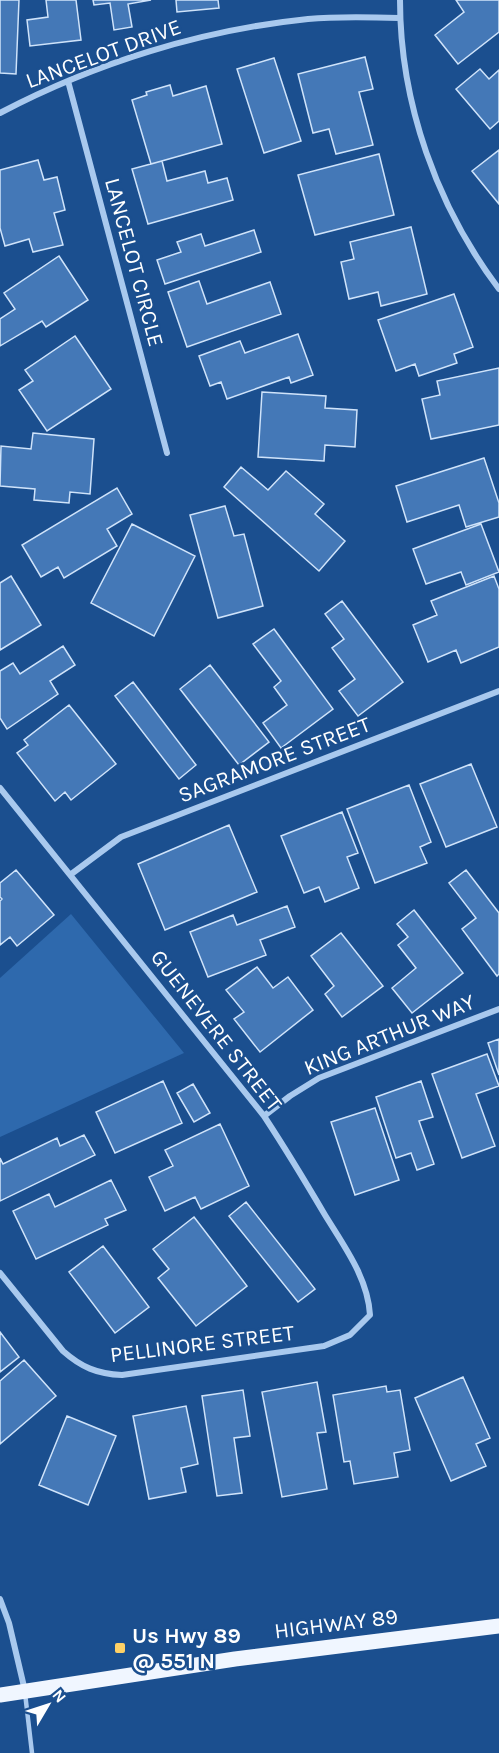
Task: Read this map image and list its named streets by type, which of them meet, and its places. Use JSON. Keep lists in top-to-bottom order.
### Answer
{
  "streets": {
    "main road": ["HIGHWAY 89"],
    "street": [
      "LANCELOT DRIVE",
      "LANCELOT CIRCLE",
      "SAGRAMORE STREET",
      "GUENEVERE STREET",
      "KING ARTHUR WAY",
      "PELLINORE STREET"
    ]
  },
  "crossings": [
    ["LANCELOT DRIVE", "LANCELOT CIRCLE"],
    ["SAGRAMORE STREET", "GUENEVERE STREET"],
    ["GUENEVERE STREET", "KING ARTHUR WAY"],
    ["GUENEVERE STREET", "PELLINORE STREET"]
  ],
  "places": {
    "transit": ["Us Hwy 89 @ 551 N"]
  },
  "north": "top right"
}
